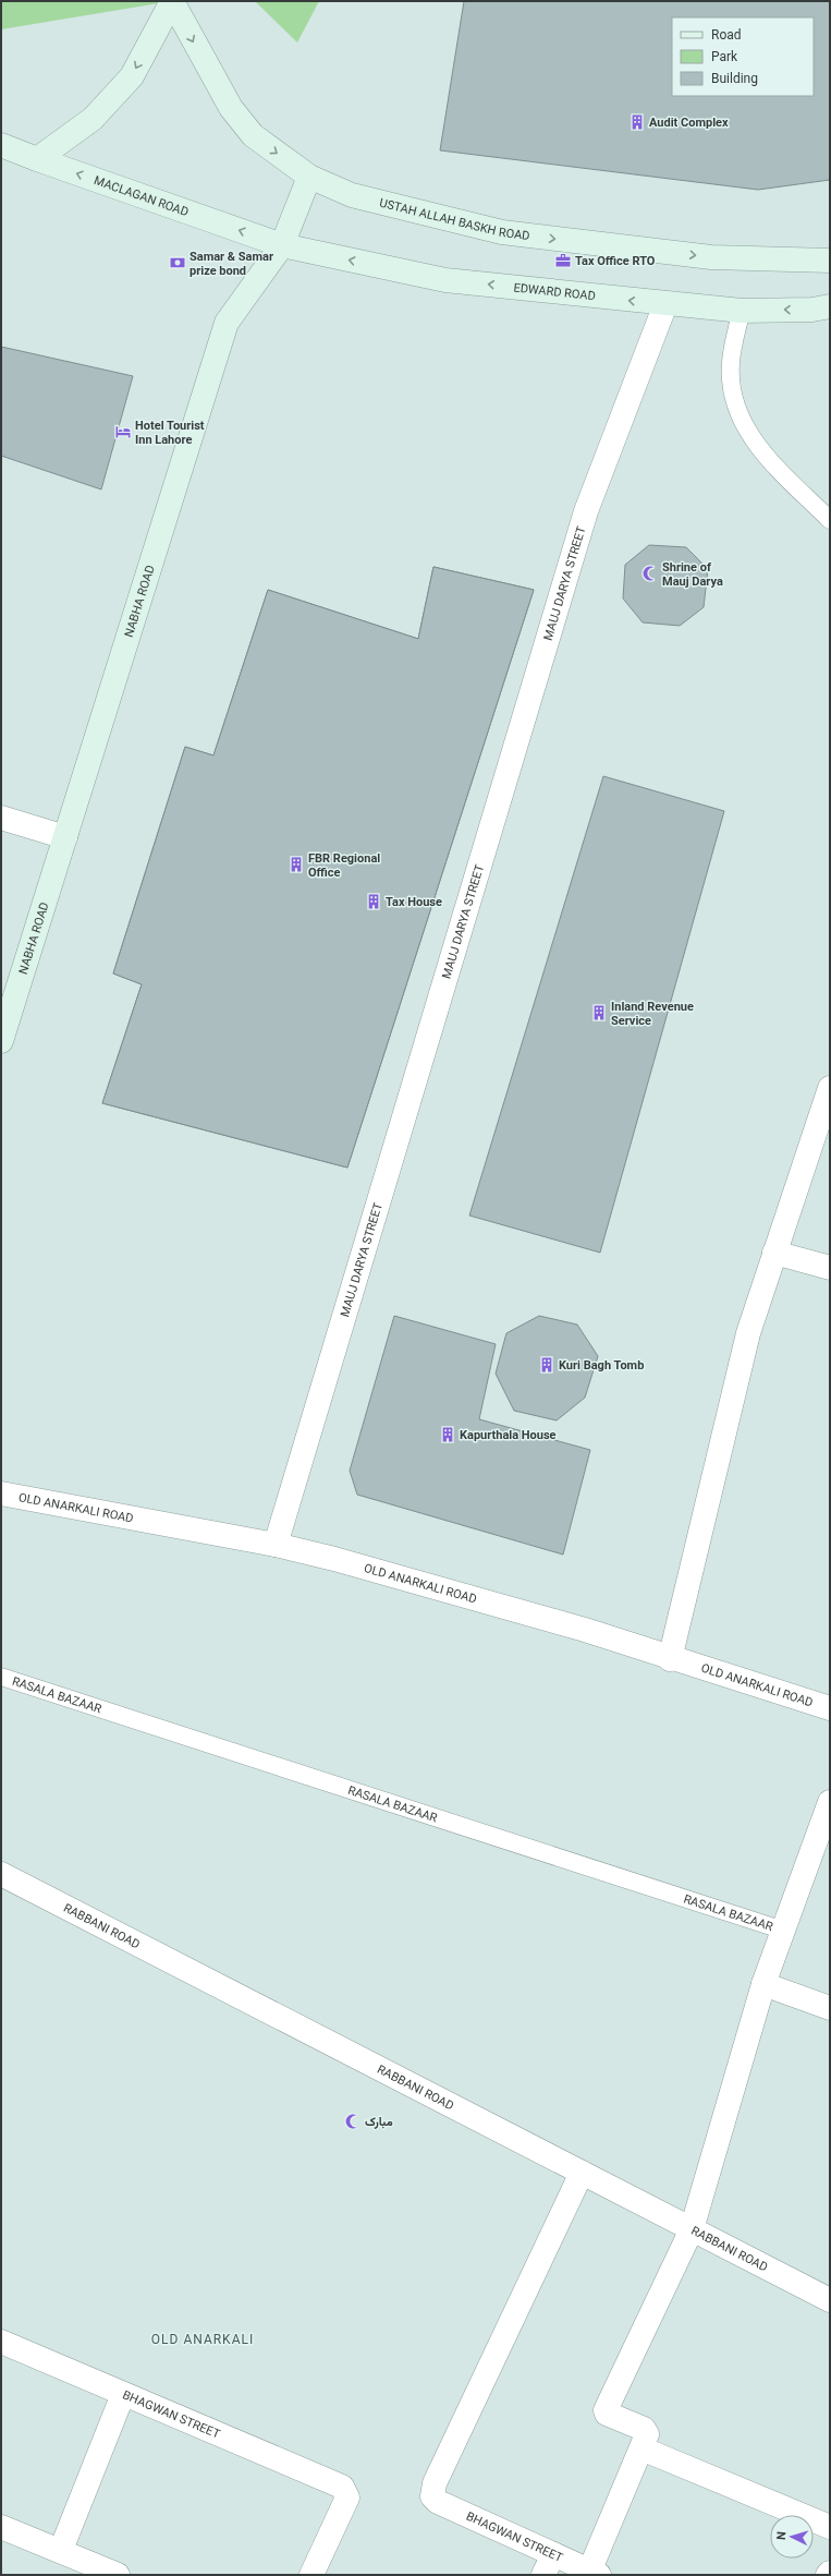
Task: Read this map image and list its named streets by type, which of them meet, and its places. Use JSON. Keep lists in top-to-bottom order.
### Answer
{
  "streets": {
    "main road": [
      "MACLAGAN ROAD",
      "USTAH ALLAH BASKH ROAD",
      "EDWARD ROAD",
      "NABHA ROAD"
    ],
    "street": [
      "MAUJ DARYA STREET",
      "OLD ANARKALI ROAD",
      "RABBANI ROAD",
      "BHAGWAN STREET"
    ],
    "lane": ["RASALA BAZAAR"]
  },
  "crossings": [
    ["MACLAGAN ROAD", "EDWARD ROAD"],
    ["MACLAGAN ROAD", "NABHA ROAD"],
    ["USTAH ALLAH BASKH ROAD", "NABHA ROAD"],
    ["EDWARD ROAD", "MAUJ DARYA STREET"],
    ["EDWARD ROAD", "NABHA ROAD"],
    ["MAUJ DARYA STREET", "OLD ANARKALI ROAD"],
    ["RABBANI ROAD", "BHAGWAN STREET"]
  ],
  "one_way": ["MACLAGAN ROAD", "USTAH ALLAH BASKH ROAD", "EDWARD ROAD"],
  "districts": ["OLD ANARKALI"],
  "places": {
    "building": [
      "Audit Complex",
      "FBR Regional Office",
      "Tax House",
      "Inland Revenue Service",
      "Kuri Bagh Tomb",
      "Kapurthala House"
    ],
    "office": ["Tax Office RTO"],
    "bank": ["Samar & Samar prize bond"],
    "hotel": ["Hotel Tourist Inn Lahore"],
    "mosque": ["Shrine of Mauj Darya", "مبارک"]
  },
  "legend": ["Road", "Park", "Building"],
  "north": "left"
}
